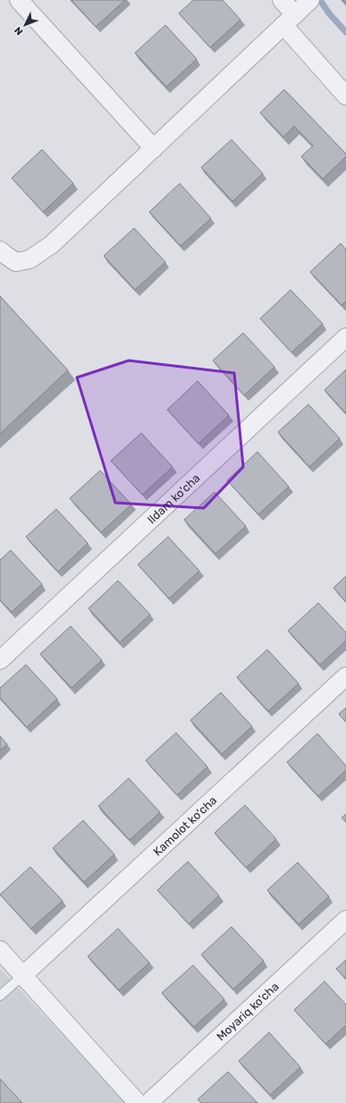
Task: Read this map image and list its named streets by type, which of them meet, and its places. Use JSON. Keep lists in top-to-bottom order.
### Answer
{
  "streets": {
    "street": ["Ildam ko'cha", "Kamolot ko'cha", "Moyariq ko'cha"]
  },
  "north": "bottom left"
}
